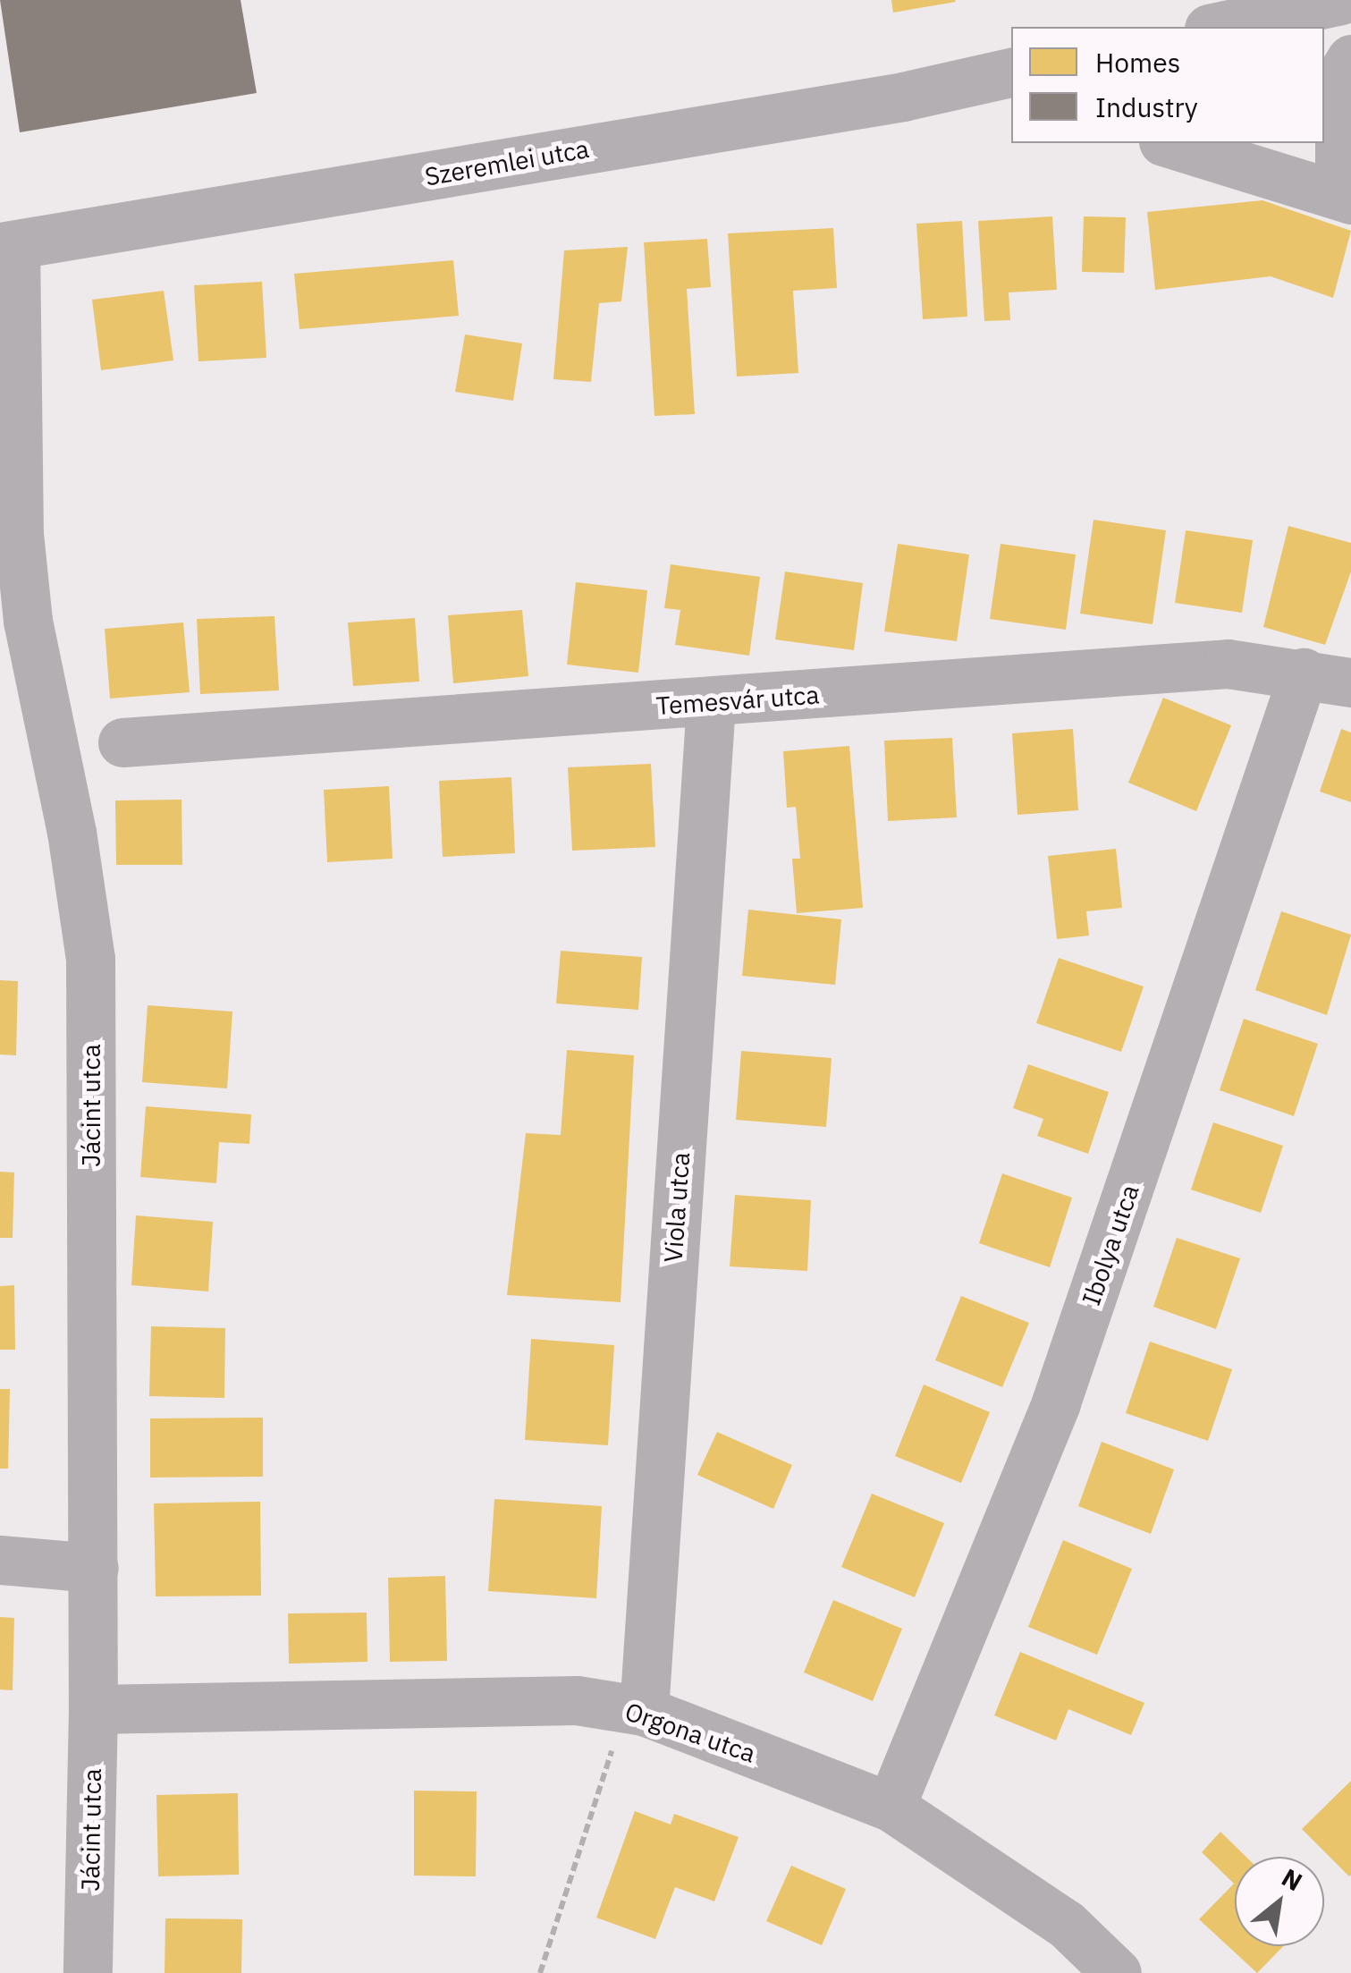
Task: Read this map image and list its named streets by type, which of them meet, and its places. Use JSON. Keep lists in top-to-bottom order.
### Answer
{
  "streets": {
    "street": [
      "Szeremlei utca",
      "Temesvár utca",
      "Jácint utca",
      "Viola utca",
      "Ibolya utca",
      "Orgona utca"
    ]
  },
  "crossings": [
    ["Szeremlei utca", "Jácint utca"],
    ["Temesvár utca", "Viola utca"],
    ["Temesvár utca", "Ibolya utca"],
    ["Jácint utca", "Orgona utca"],
    ["Viola utca", "Orgona utca"],
    ["Ibolya utca", "Orgona utca"]
  ],
  "legend": ["Homes", "Industry"],
  "north": "top right"
}
